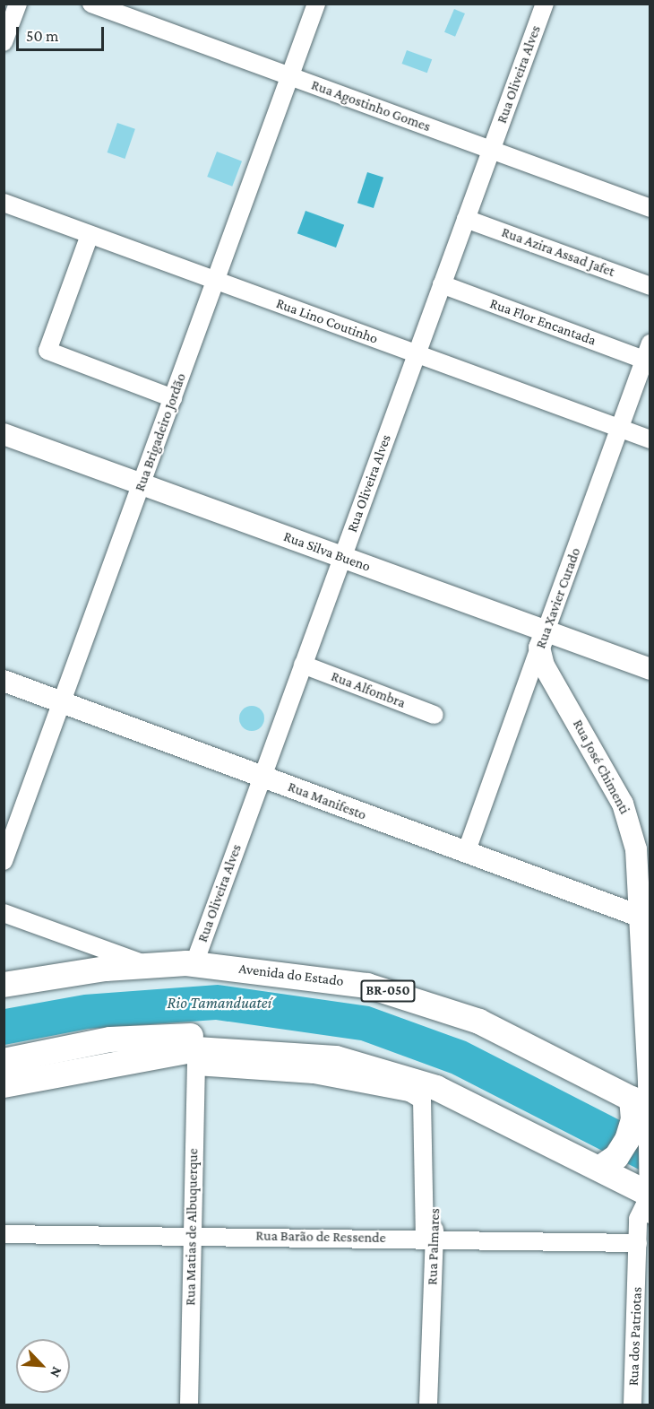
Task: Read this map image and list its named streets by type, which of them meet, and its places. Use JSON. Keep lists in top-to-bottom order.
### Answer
{
  "streets": {
    "highway": ["Avenida do Estado", "BR-050"],
    "main road": [
      "Rua Silva Bueno",
      "Rua José Chimenti",
      "Rua Manifesto",
      "Rua dos Patriotas"
    ],
    "street": [
      "Rua Oliveira Alves",
      "Rua Agostinho Gomes",
      "Rua Azira Assad Jafet",
      "Rua Lino Coutinho",
      "Rua Flor Encantada",
      "Rua Brigadeiro Jordão",
      "Rua Xavier Curado",
      "Rua Alfombra",
      "Rua Matias de Albuquerque",
      "Rua Barão de Ressende",
      "Rua Palmares"
    ]
  },
  "crossings": [
    ["Rua Oliveira Alves", "Rua Agostinho Gomes"],
    ["Rua Oliveira Alves", "Rua Azira Assad Jafet"],
    ["Rua Oliveira Alves", "Rua Lino Coutinho"],
    ["Rua Oliveira Alves", "Rua Flor Encantada"],
    ["Rua Oliveira Alves", "Rua Silva Bueno"],
    ["Rua Oliveira Alves", "Rua Alfombra"],
    ["Rua Oliveira Alves", "Rua Manifesto"],
    ["Rua Oliveira Alves", "Avenida do Estado"],
    ["Rua Agostinho Gomes", "Rua Brigadeiro Jordão"],
    ["Rua Lino Coutinho", "Rua Brigadeiro Jordão"],
    ["Rua Lino Coutinho", "Rua Xavier Curado"],
    ["Rua Flor Encantada", "Rua Xavier Curado"],
    ["Rua Brigadeiro Jordão", "Rua Silva Bueno"],
    ["Rua Brigadeiro Jordão", "Rua Manifesto"],
    ["Rua Silva Bueno", "Rua Xavier Curado"],
    ["Rua Silva Bueno", "Rua José Chimenti"],
    ["Rua Xavier Curado", "Rua José Chimenti"],
    ["Rua Xavier Curado", "Rua Manifesto"],
    ["Rua José Chimenti", "Rua Manifesto"],
    ["Rua José Chimenti", "Rua dos Patriotas"],
    ["Rua Manifesto", "Rua dos Patriotas"],
    ["Avenida do Estado", "Rua dos Patriotas"],
    ["Rua Matias de Albuquerque", "Rua Barão de Ressende"],
    ["Rua Barão de Ressende", "Rua Palmares"],
    ["Rua Barão de Ressende", "Rua dos Patriotas"]
  ],
  "water": ["Rio Tamanduateí"],
  "scale_bar": "50 m",
  "north": "bottom right"
}
